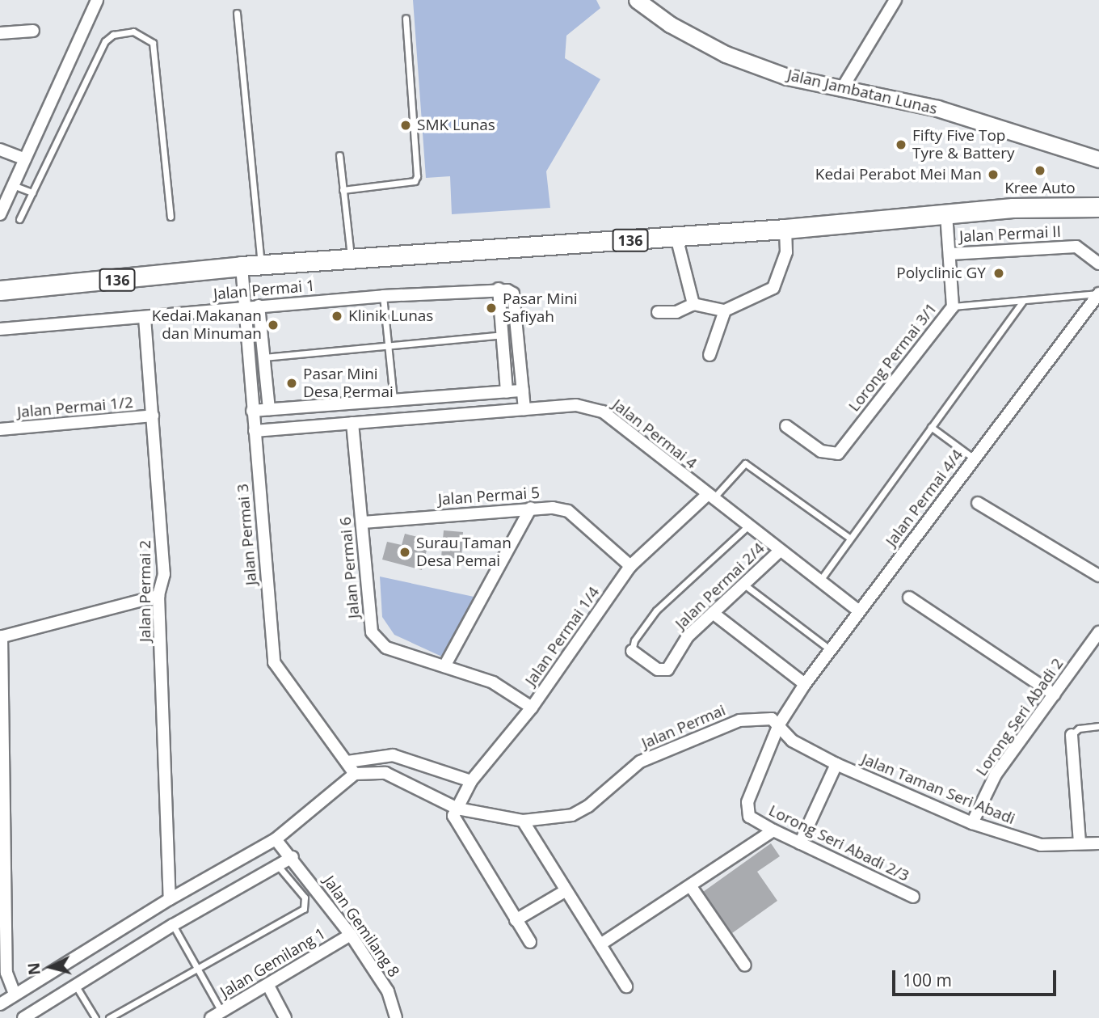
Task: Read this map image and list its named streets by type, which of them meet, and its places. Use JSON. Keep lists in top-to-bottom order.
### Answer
{
  "streets": {
    "main road": ["Jalan Jambatan Lunas", "136"],
    "street": [
      "Jalan Permai II",
      "Jalan Permai 1",
      "Lorong Permai 3/1",
      "Jalan Permai 1/2",
      "Jalan Permai 4",
      "Jalan Permai 5",
      "Jalan Permai 4/4",
      "Jalan Permai 3",
      "Jalan Permai 6",
      "Jalan Permai 2/4",
      "Jalan Permai 2",
      "Jalan Permai 1/4",
      "Lorong Seri Abadi 2",
      "Jalan Permai",
      "Jalan Taman Seri Abadi",
      "Lorong Seri Abadi 2/3",
      "Jalan Gemilang 8",
      "Jalan Gemilang 1"
    ]
  },
  "crossings": [
    ["Jalan Permai II", "Lorong Permai 3/1"],
    ["136", "Lorong Permai 3/1"],
    ["136", "Jalan Permai 3"],
    ["Jalan Permai 1", "Jalan Permai 3"],
    ["Jalan Permai 1", "Jalan Permai 2"],
    ["Jalan Permai 1/2", "Jalan Permai 2"],
    ["Jalan Permai 4", "Jalan Permai 4/4"],
    ["Jalan Permai 4", "Jalan Permai 3"],
    ["Jalan Permai 4", "Jalan Permai 6"],
    ["Jalan Permai 4", "Jalan Permai 2/4"],
    ["Jalan Permai 4", "Jalan Permai 1/4"],
    ["Jalan Permai 5", "Jalan Permai 6"],
    ["Jalan Permai 5", "Jalan Permai 1/4"],
    ["Jalan Permai 4/4", "Jalan Permai"],
    ["Jalan Permai 4/4", "Jalan Taman Seri Abadi"],
    ["Jalan Permai 4/4", "Lorong Seri Abadi 2/3"],
    ["Jalan Permai 3", "Jalan Permai"],
    ["Jalan Permai 6", "Jalan Permai 1/4"],
    ["Jalan Permai 1/4", "Jalan Permai"],
    ["Lorong Seri Abadi 2", "Jalan Taman Seri Abadi"],
    ["Jalan Permai", "Jalan Taman Seri Abadi"],
    ["Jalan Permai", "Lorong Seri Abadi 2/3"],
    ["Jalan Taman Seri Abadi", "Lorong Seri Abadi 2/3"],
    ["Jalan Gemilang 8", "Jalan Gemilang 1"]
  ],
  "places": [
    "SMK Lunas",
    "Fifty Five Top Tyre & Battery",
    "Kree Auto",
    "Kedai Perabot Mei Man",
    "Polyclinic GY",
    "Pasar Mini Safiyah",
    "Klinik Lunas",
    "Kedai Makanan dan Minuman",
    "Pasar Mini Desa Permai",
    "Surau Taman Desa Pemai"
  ],
  "scale_bar": "100 m",
  "north": "left"
}
